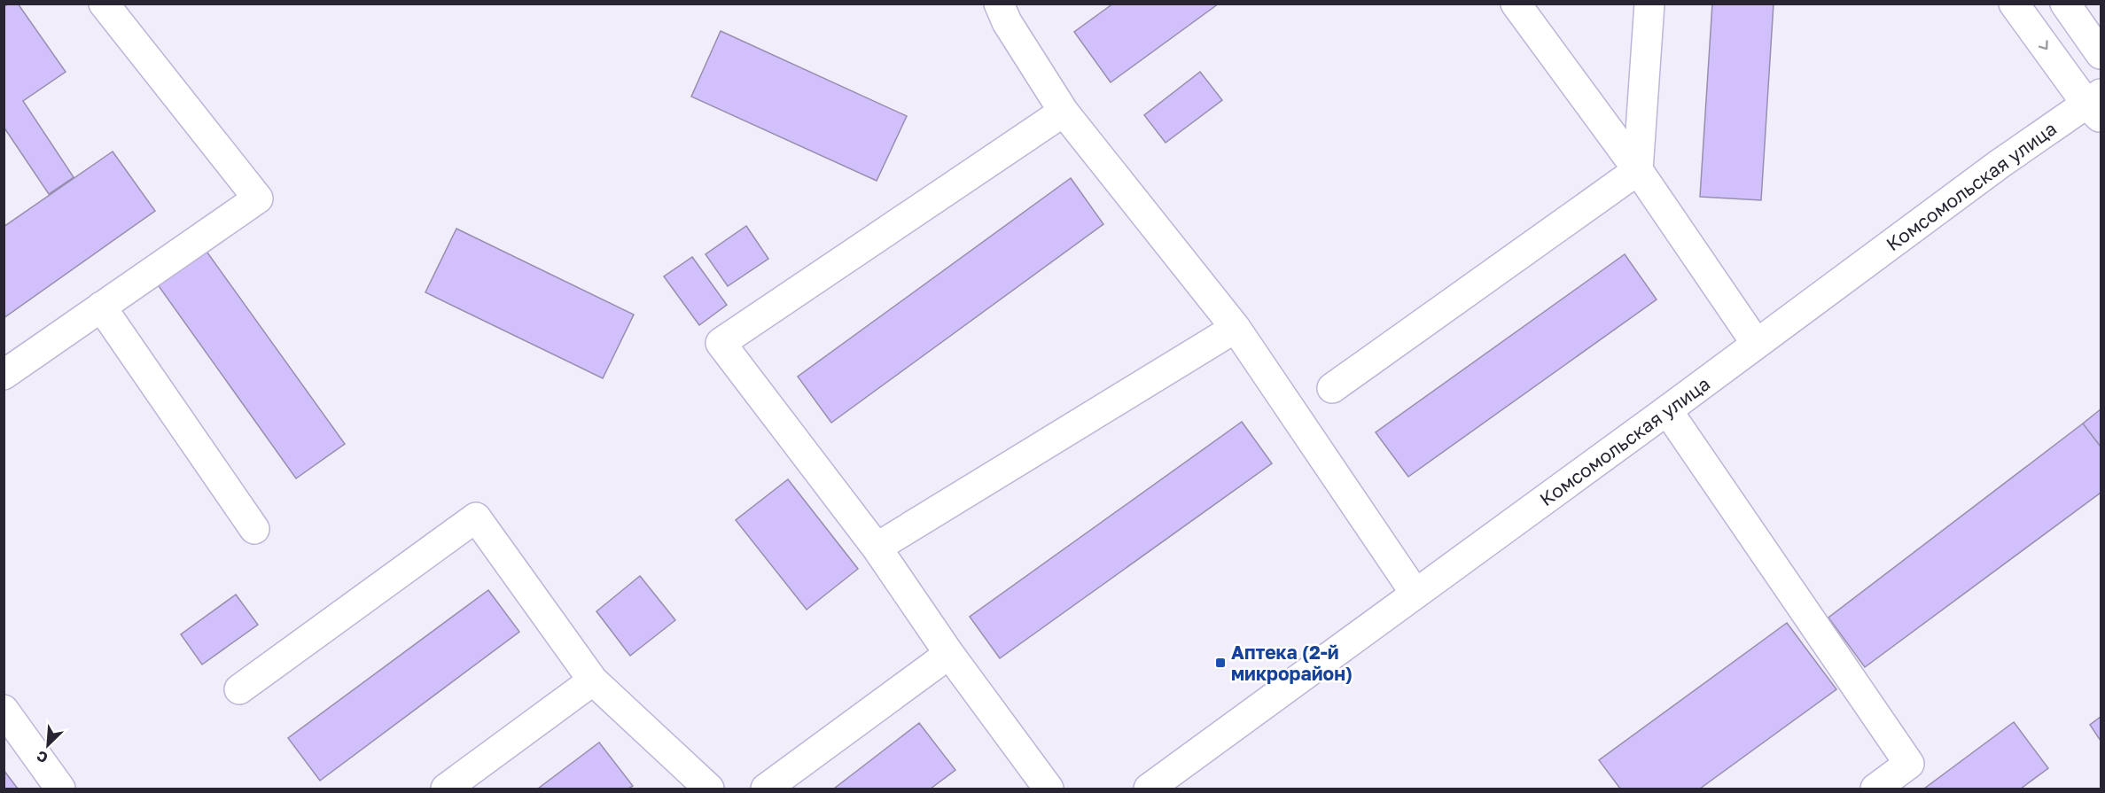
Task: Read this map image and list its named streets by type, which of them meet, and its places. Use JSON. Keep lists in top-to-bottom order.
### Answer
{
  "streets": {
    "main road": ["Комсомольская улица"]
  },
  "places": {
    "transit": ["Аптека (2-й микрорайон)"]
  },
  "north": "bottom left"
}
